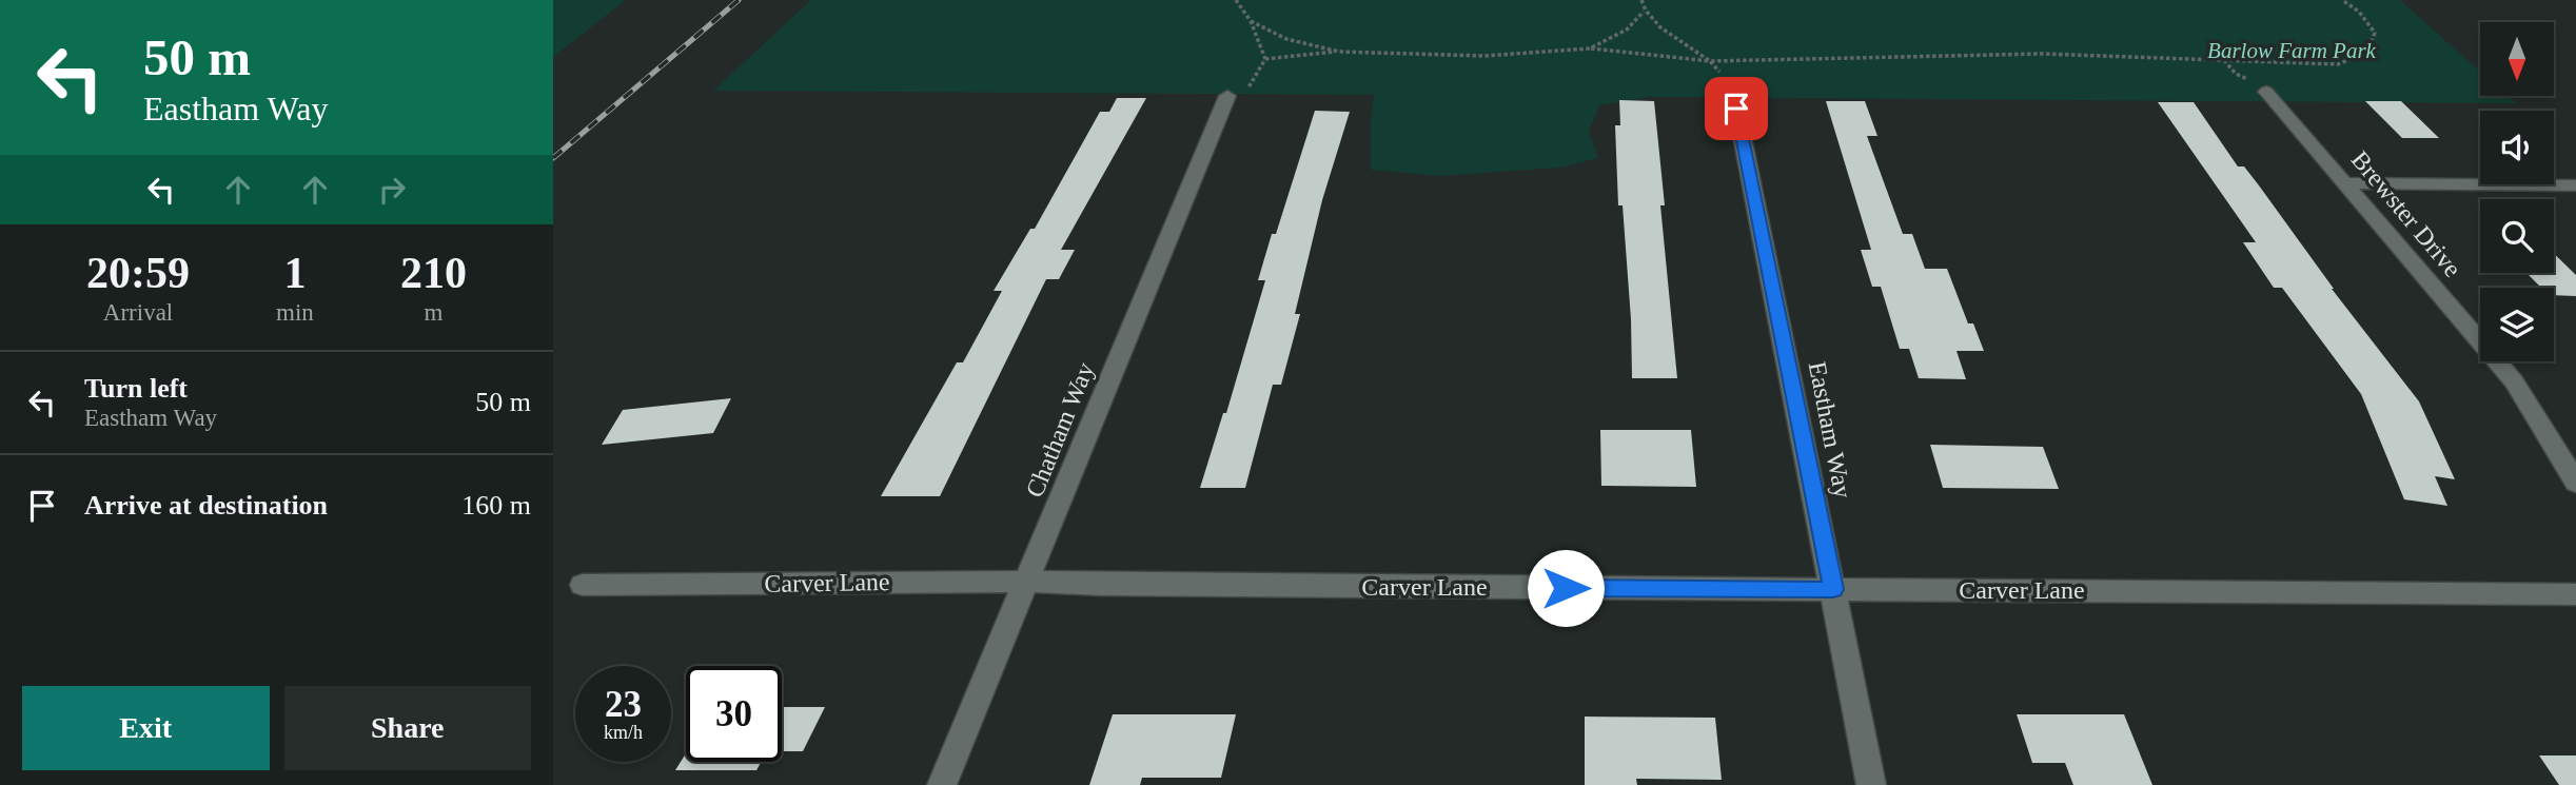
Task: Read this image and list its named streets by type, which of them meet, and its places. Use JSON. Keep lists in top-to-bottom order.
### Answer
{
  "streets": {
    "street": [
      "Brewster Drive",
      "Chatham Way",
      "Eastham Way",
      "Carver Lane"
    ]
  },
  "crossings": [
    ["Chatham Way", "Carver Lane"],
    ["Eastham Way", "Carver Lane"]
  ],
  "parks": ["Barlow Farm Park"],
  "north": "bottom",
  "page": {
    "turn": ["50 m", "Eastham Way"],
    "eta": [
      "20:59",
      "Arrival",
      "1",
      "min",
      "210",
      "m"
    ],
    "list": [
      {
        "name": "Turn left",
        "note": "Eastham Way",
        "value": "50 m"
      },
      {
        "name": "Arrive at destination",
        "value": "160 m"
      }
    ],
    "speed": "23 km/h",
    "limit": "30",
    "buttons": ["Exit", "Share"]
  }
}
